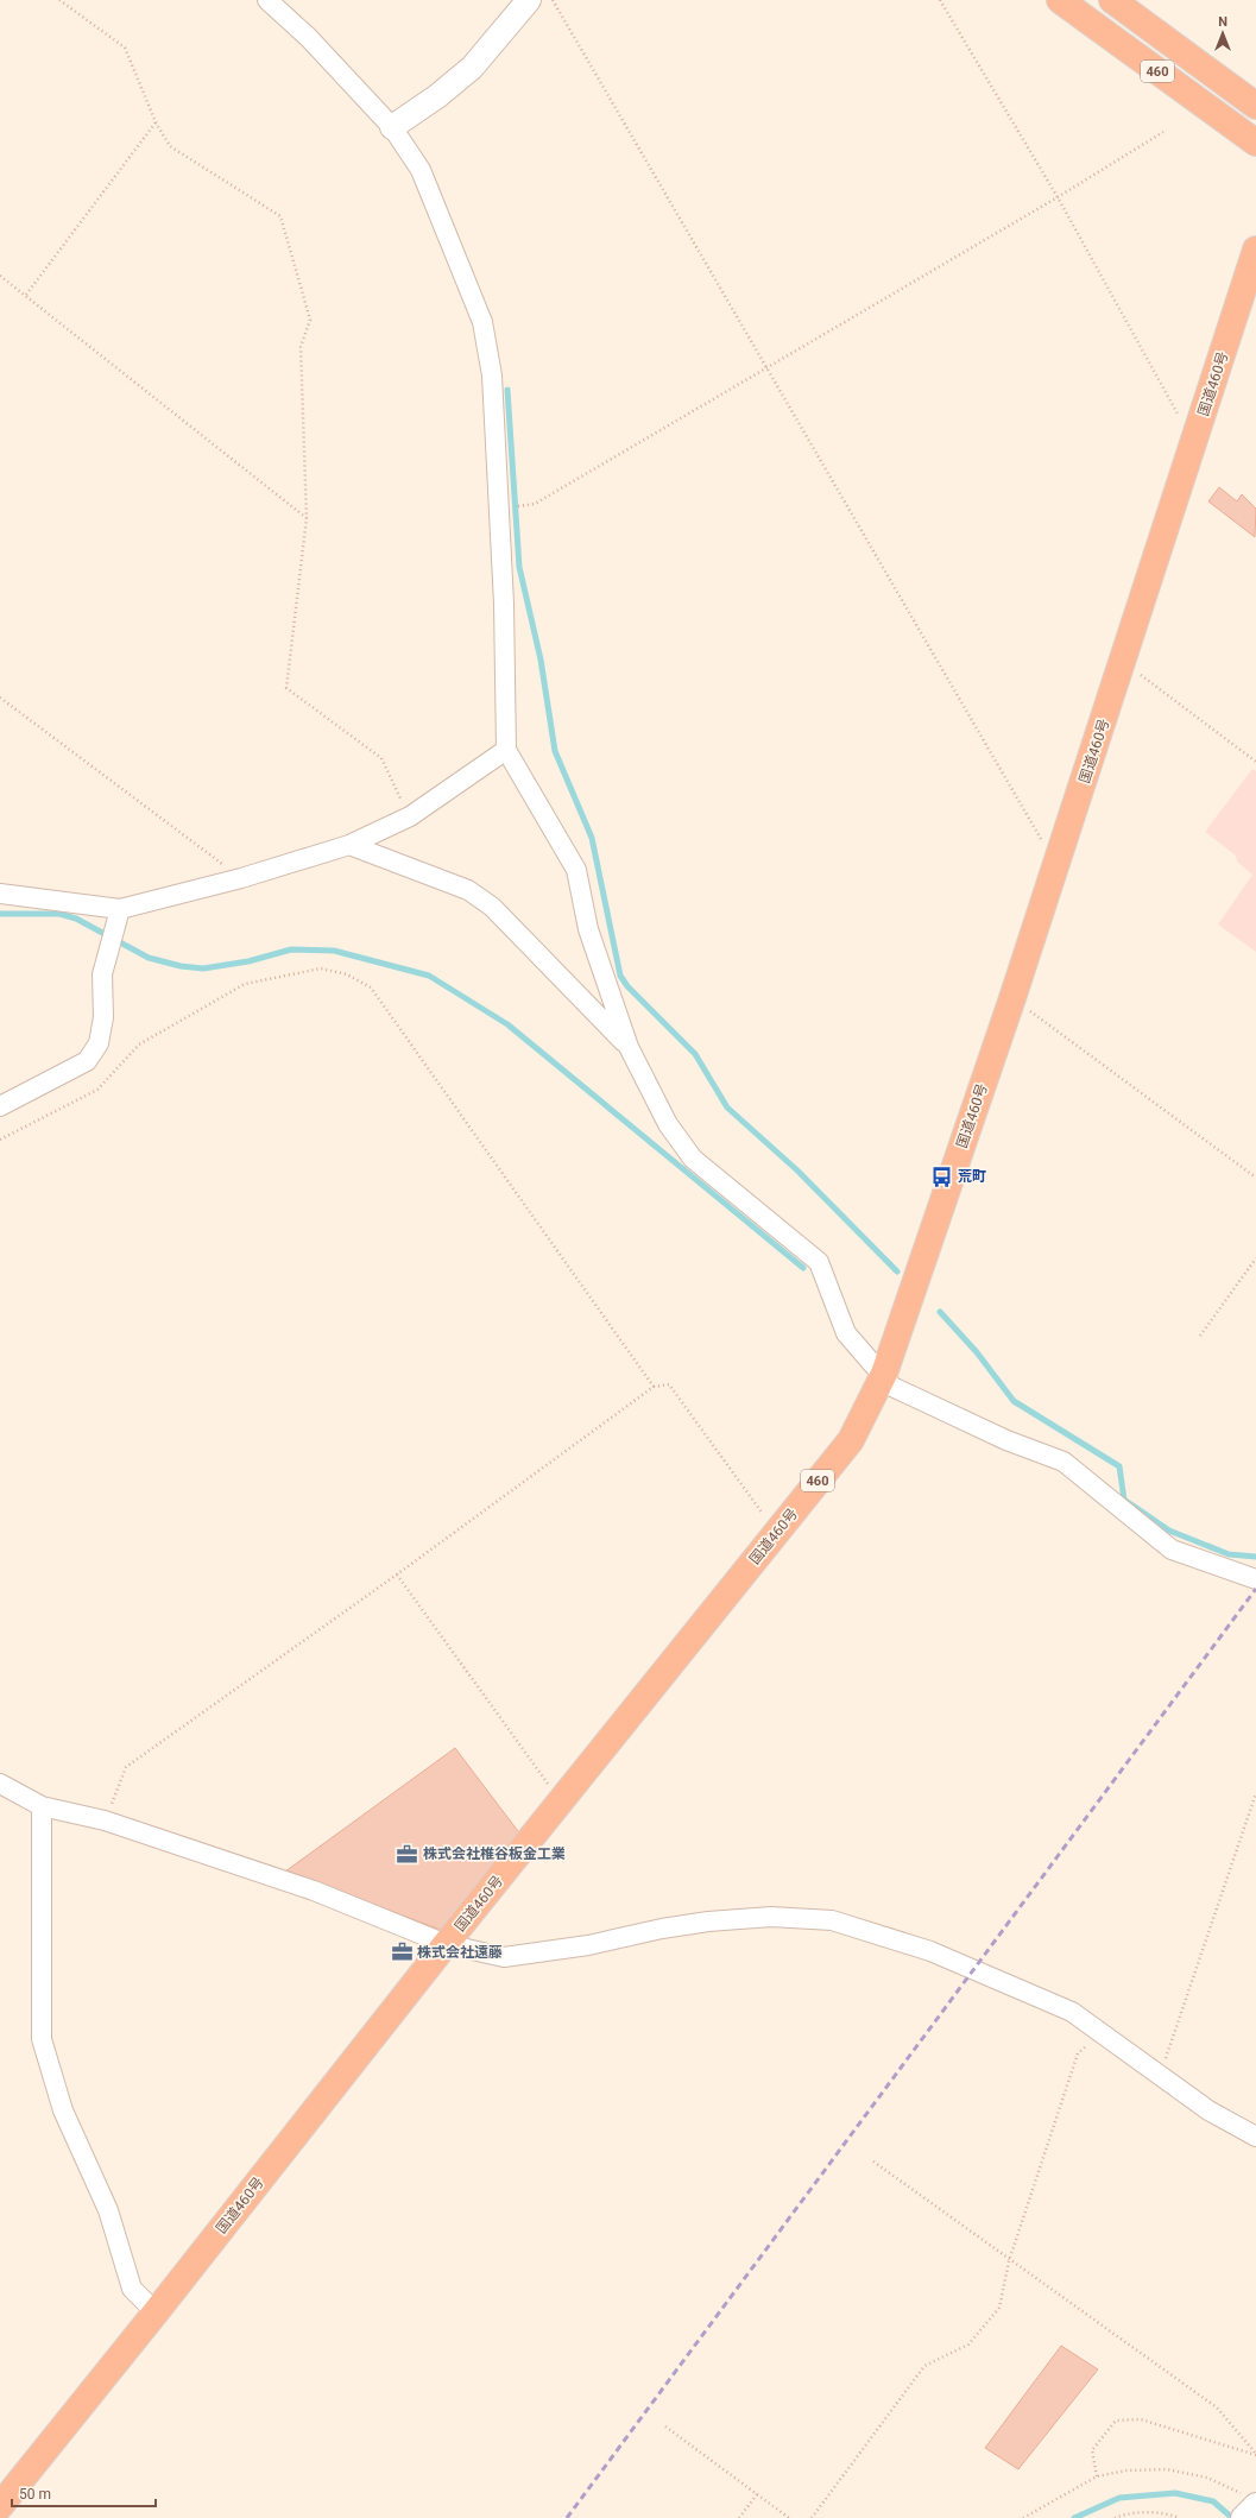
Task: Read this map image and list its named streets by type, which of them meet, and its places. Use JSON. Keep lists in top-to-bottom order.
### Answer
{
  "streets": {
    "highway": ["460", "国道460号"]
  },
  "places": {
    "bus stop": ["荒町"],
    "office": ["株式会社椎谷板金工業", "株式会社遠藤"]
  },
  "scale_bar": "50 m",
  "north": "top"
}
